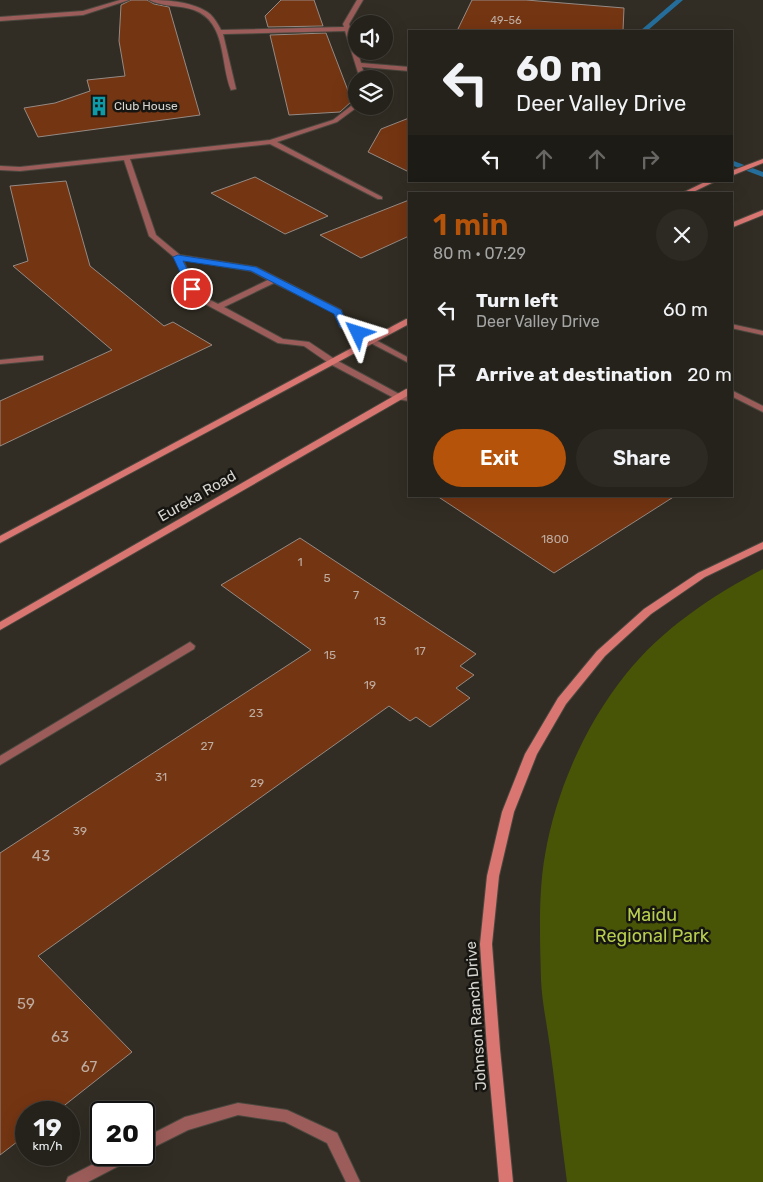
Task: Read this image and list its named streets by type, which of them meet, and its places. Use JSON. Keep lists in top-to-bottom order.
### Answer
{
  "streets": {
    "main road": ["Eureka Road", "Johnson Ranch Drive"]
  },
  "parks": ["Maidu Regional Park"],
  "places": {
    "building": ["Club House"]
  },
  "house_numbers": [
    "49-56",
    "1800",
    "1",
    "5",
    "7",
    "13",
    "17",
    "15",
    "19",
    "23",
    "27",
    "31",
    "29",
    "39",
    "43",
    "59",
    "63",
    "67"
  ],
  "page": {
    "turn": ["60 m", "Deer Valley Drive"],
    "heading": ["1 min", "80 m · 07:29"],
    "list": [
      {
        "name": "Turn left",
        "note": "Deer Valley Drive",
        "value": "60 m"
      },
      {
        "name": "Arrive at destination",
        "value": "20 m"
      }
    ],
    "buttons": ["Exit", "Share"],
    "speed": "19 km/h",
    "limit": "20"
  }
}
